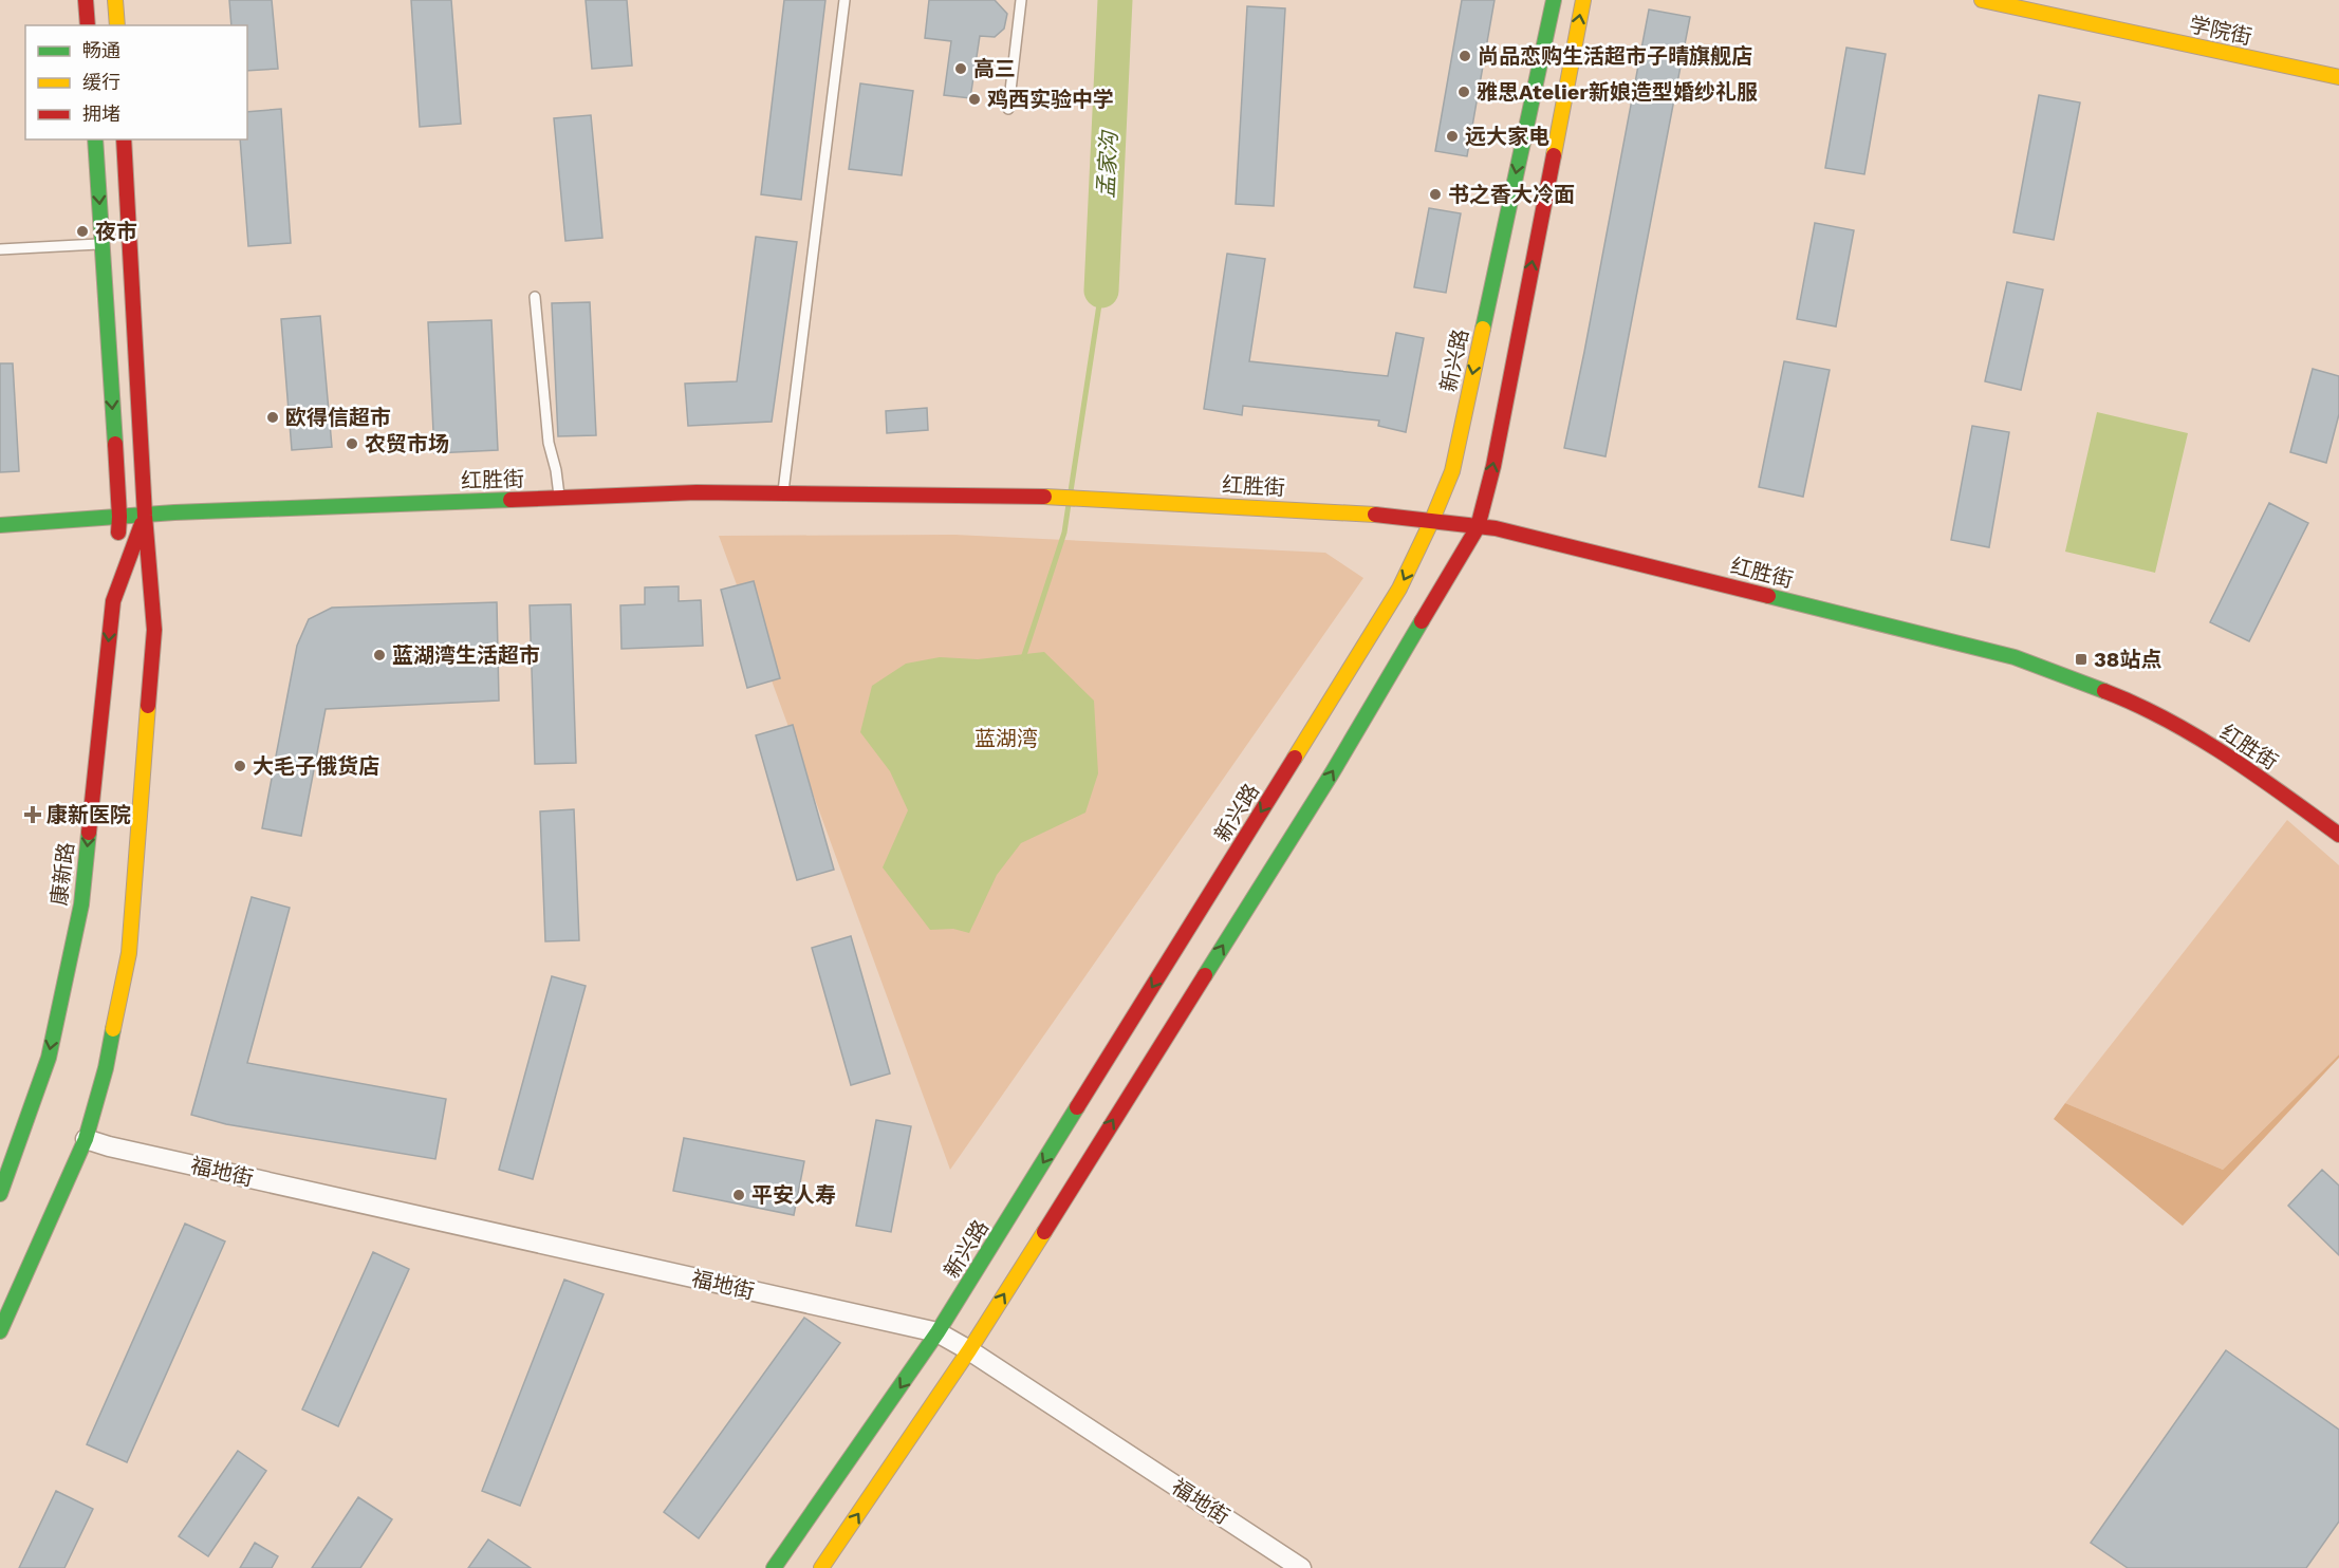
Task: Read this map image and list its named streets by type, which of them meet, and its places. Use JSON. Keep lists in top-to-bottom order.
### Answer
{
  "streets": {
    "main road": [
      "学院街",
      "新兴路",
      "红胜街",
      "康新路"
    ],
    "street": ["福地街"]
  },
  "crossings": [
    ["新兴路", "红胜街"],
    ["新兴路", "福地街"],
    ["红胜街", "康新路"]
  ],
  "water": ["孟家沟"],
  "parks": ["蓝湖湾"],
  "places": {
    "other": [
      "尚品恋购生活超市子晴旗舰店",
      "高三",
      "雅思Atelier新娘造型婚纱礼服",
      "鸡西实验中学",
      "远大家电",
      "书之香大冷面",
      "夜市",
      "欧得信超市",
      "农贸市场",
      "蓝湖湾生活超市",
      "大毛子俄货店",
      "平安人寿"
    ],
    "transit": ["38站点"],
    "health": ["康新医院"]
  },
  "legend": ["畅通", "缓行", "拥堵"]
}
